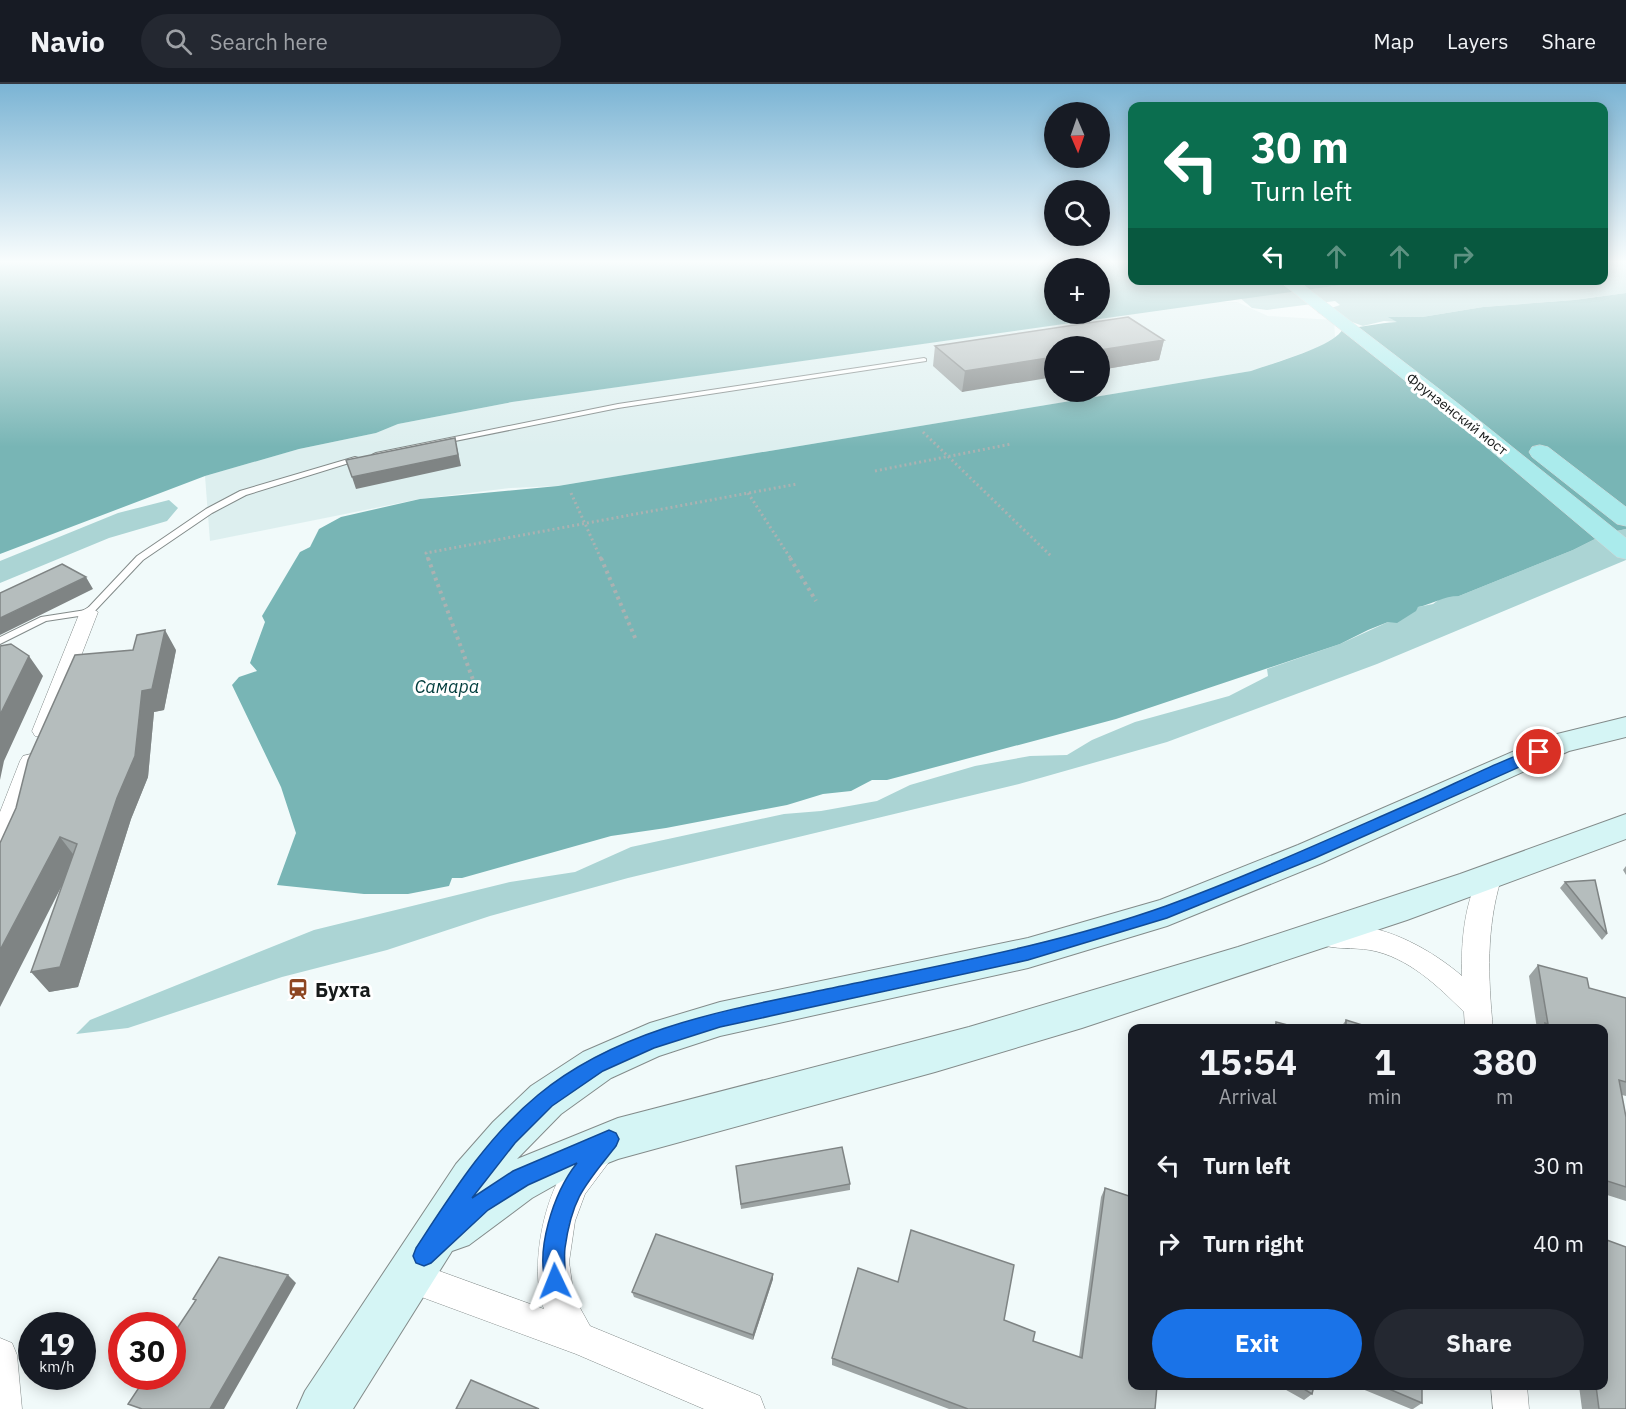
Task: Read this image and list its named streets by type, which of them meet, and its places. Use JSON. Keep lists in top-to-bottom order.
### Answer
{
  "streets": {
    "main road": ["Фрунзенский мост"]
  },
  "water": ["Самара"],
  "places": {
    "station": ["Бухта"]
  },
  "north": "bottom",
  "page": {
    "header": "Navio",
    "search": "Search here",
    "nav": ["Map", "Layers", "Share"],
    "map_buttons": ["+", "−"],
    "turn": ["30 m", "Turn left"],
    "eta": [
      "15:54",
      "Arrival",
      "1",
      "min",
      "380",
      "m"
    ],
    "list": [
      {
        "name": "Turn left",
        "value": "30 m"
      },
      {
        "name": "Turn right",
        "value": "40 m"
      }
    ],
    "buttons": ["Exit", "Share"],
    "speed": "19 km/h",
    "limit": "30"
  }
}
